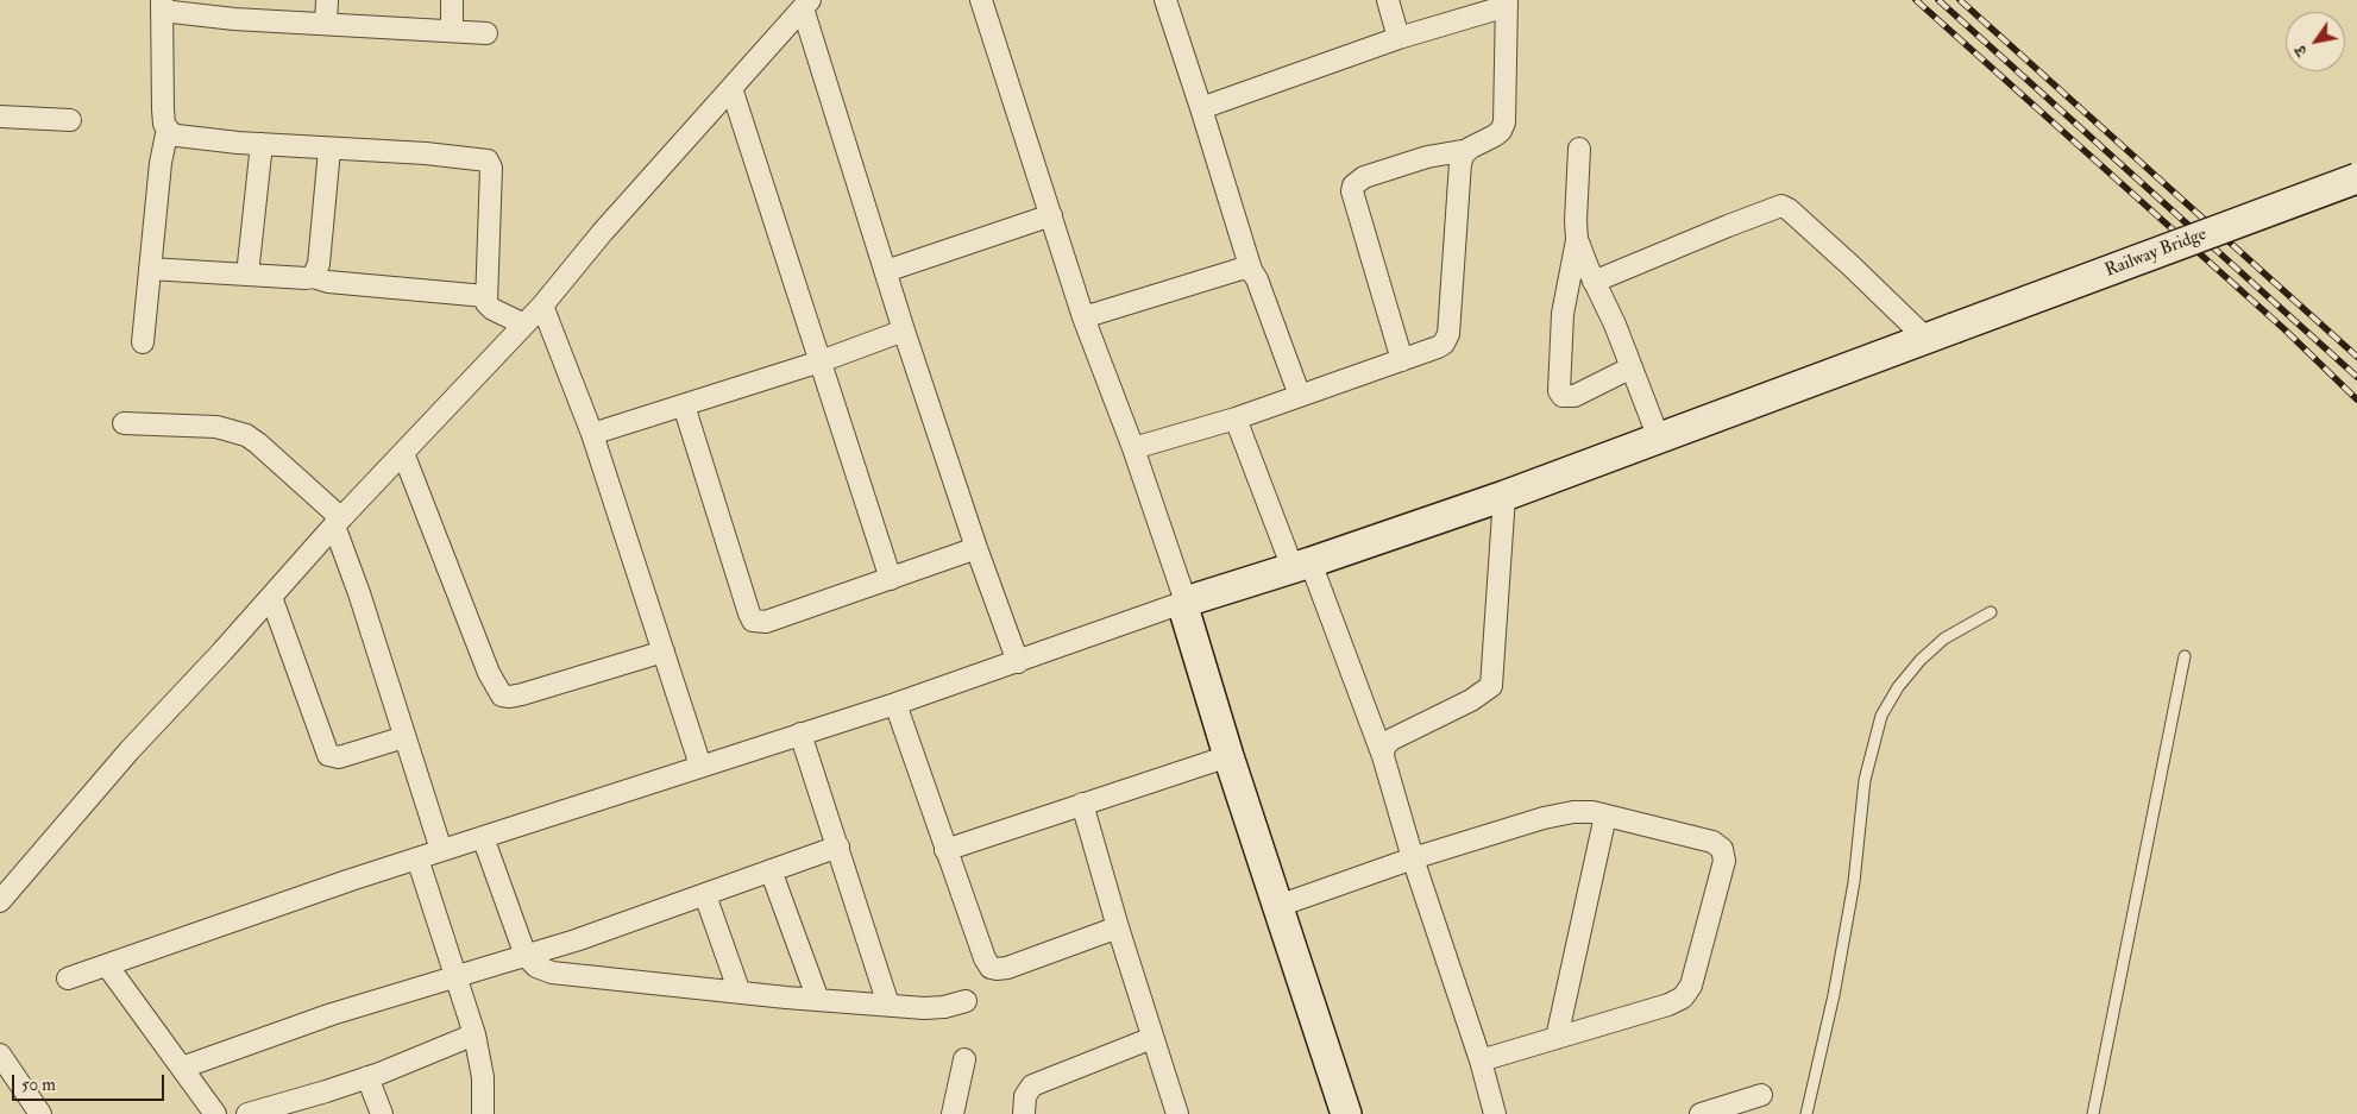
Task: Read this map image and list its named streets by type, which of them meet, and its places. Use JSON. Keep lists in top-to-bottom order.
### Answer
{
  "streets": {
    "street": ["Railway Bridge"]
  },
  "scale_bar": "50 m",
  "north": "bottom left"
}
